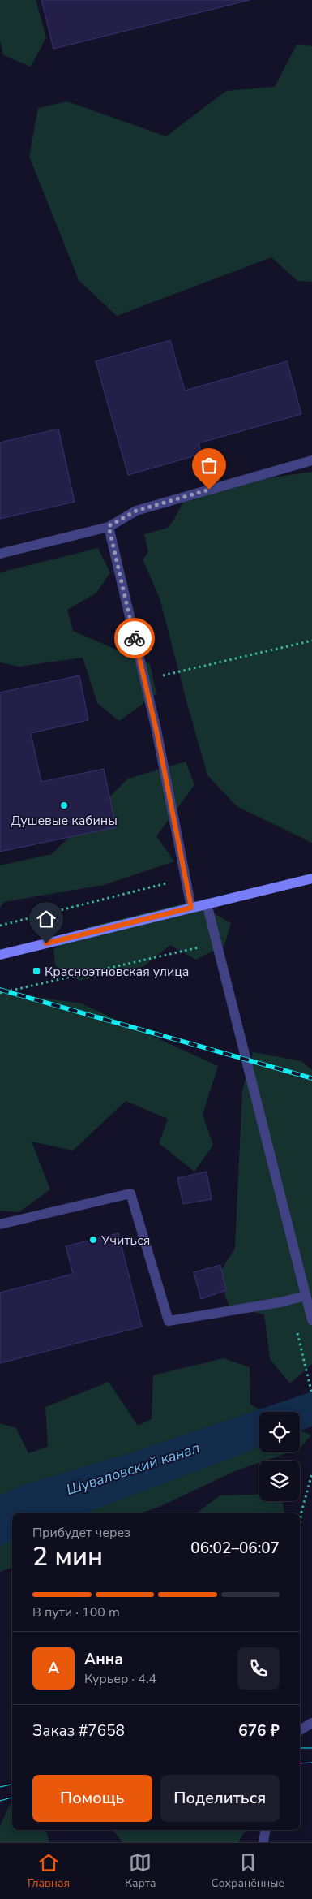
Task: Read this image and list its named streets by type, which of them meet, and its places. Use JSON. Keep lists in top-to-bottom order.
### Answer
{
  "water": ["Шуваловский канал"],
  "places": {
    "other": ["Душевые кабины", "Учиться"],
    "transit": ["Красноэтновская улица"]
  },
  "page": {
    "heading": ["2 мин", "Прибудет через", "06:02–06:07"],
    "panel": [
      "Анна",
      "Курьер · 4.4",
      "Заказ #7658",
      "676 ₽"
    ],
    "bar": "В пути · 100 m",
    "round": "А",
    "buttons": ["Помощь", "Поделиться"],
    "tabs": ["Главная", "Карта", "Сохранённые"]
  }
}
